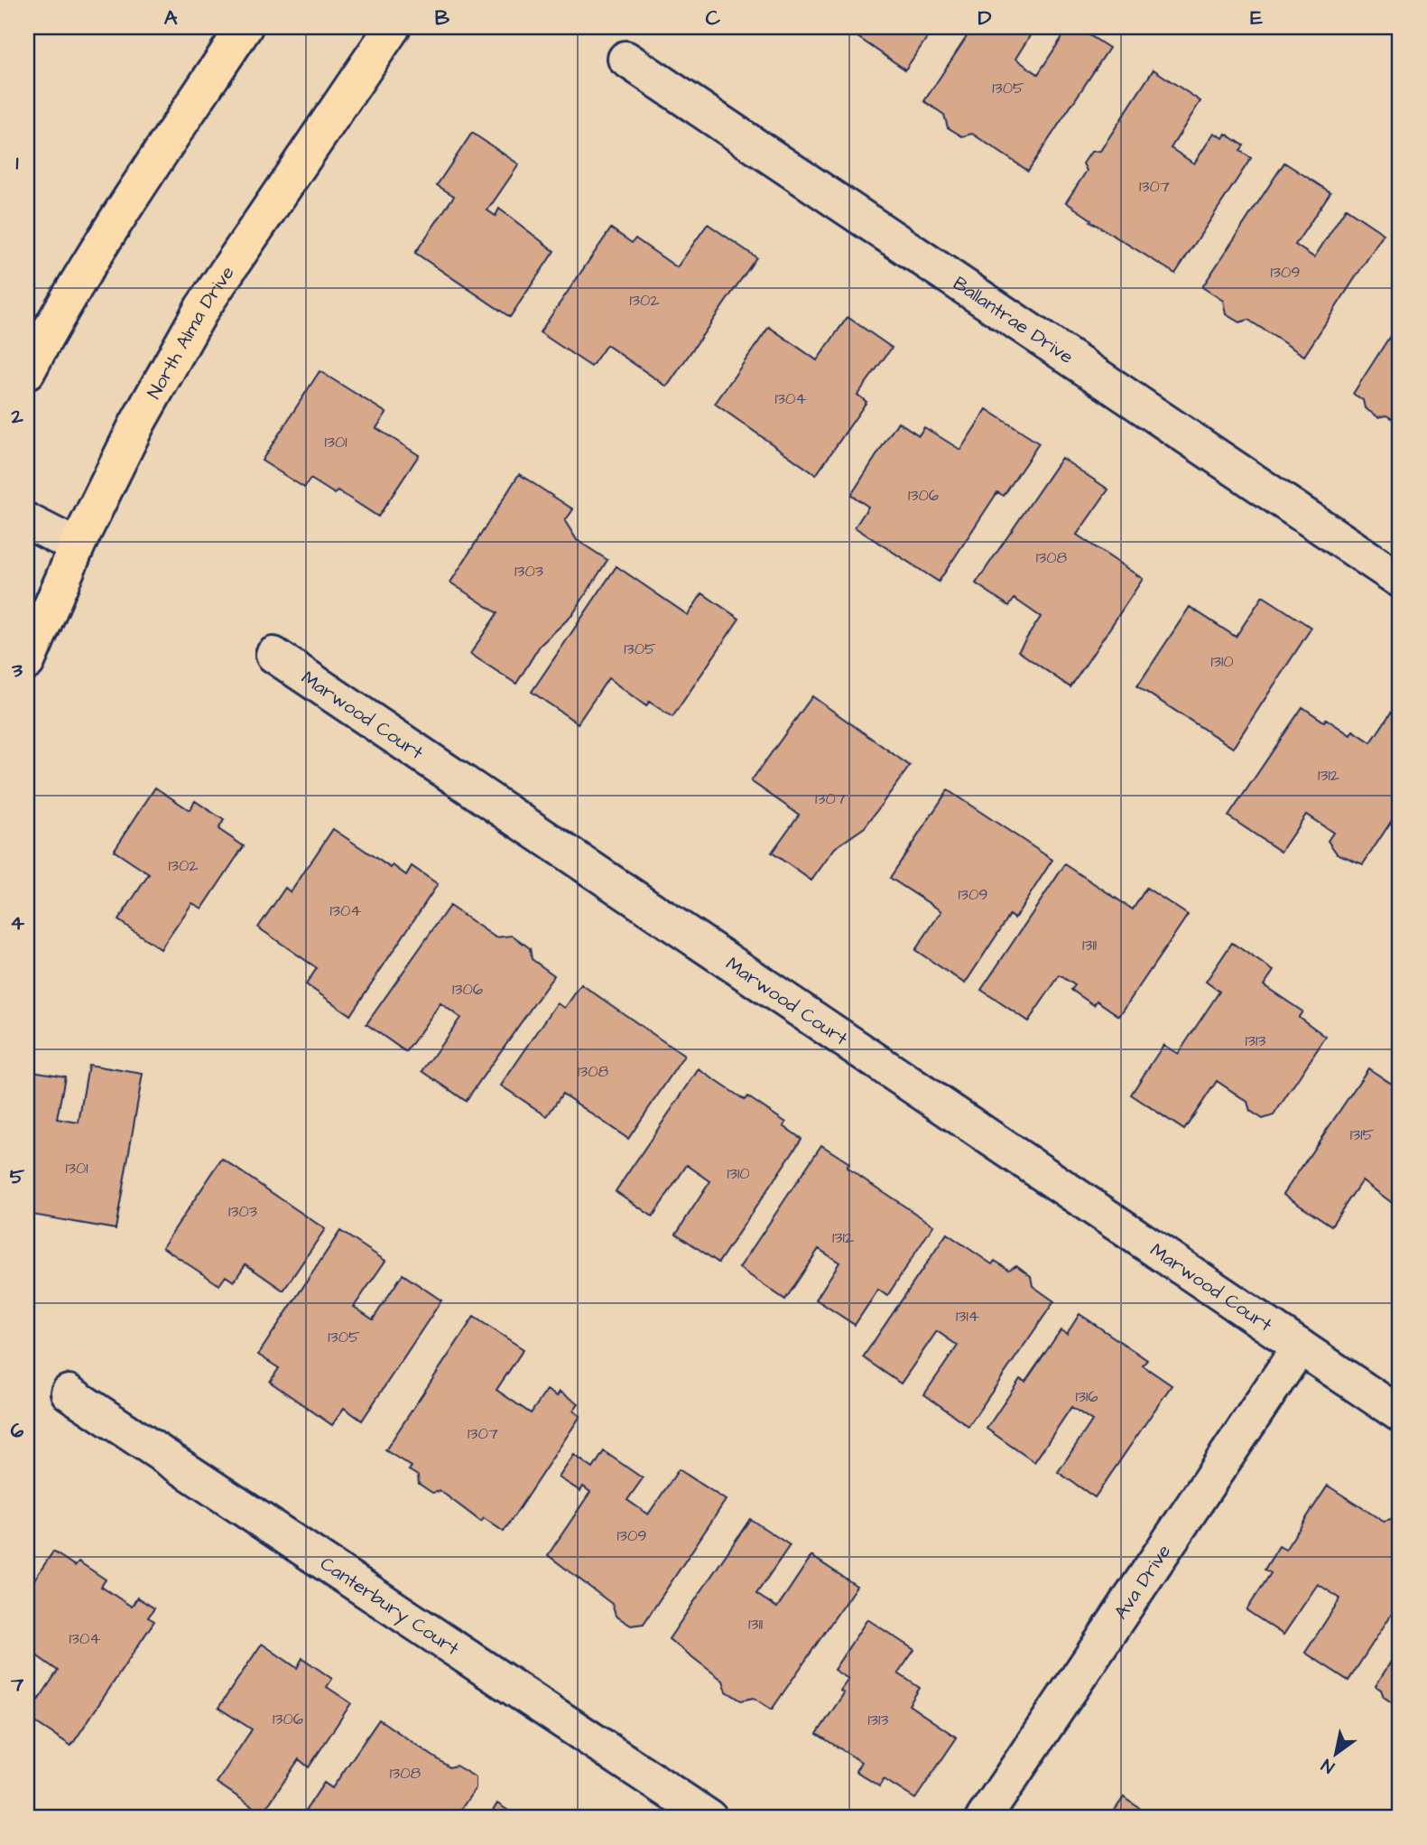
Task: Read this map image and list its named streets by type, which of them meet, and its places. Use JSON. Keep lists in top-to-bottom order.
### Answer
{
  "streets": {
    "main road": ["North Alma Drive"],
    "street": [
      "Ballantrae Drive",
      "Marwood Court",
      "Ava Drive",
      "Canterbury Court"
    ]
  },
  "crossings": [
    ["Marwood Court", "Ava Drive"]
  ],
  "house_numbers": [
    "1305",
    "1307",
    "1309",
    "1302",
    "1304",
    "1301",
    "1306",
    "1308",
    "1303",
    "1305",
    "1310",
    "1312",
    "1307",
    "1302",
    "1309",
    "1304",
    "1311",
    "1306",
    "1313",
    "1308",
    "1315",
    "1301",
    "1310",
    "1303",
    "1312",
    "1314",
    "1305",
    "1316",
    "1307",
    "1309",
    "1311",
    "1304",
    "1306",
    "1313",
    "1308"
  ],
  "north": "bottom left",
  "grid": {
    "columns": [
      "A",
      "B",
      "C",
      "D",
      "E"
    ],
    "rows": [
      "1",
      "2",
      "3",
      "4",
      "5",
      "6",
      "7"
    ]
  }
}
